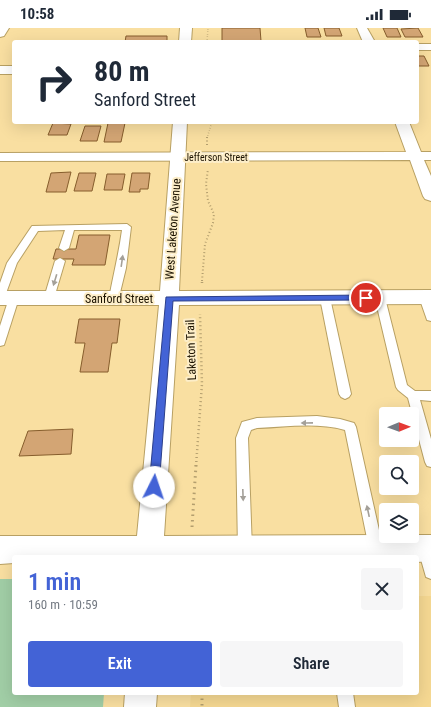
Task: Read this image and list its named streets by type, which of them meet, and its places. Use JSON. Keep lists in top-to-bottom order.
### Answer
{
  "streets": {
    "street": ["Jefferson Street", "West Laketon Avenue", "Sanford Street"],
    "path": ["Laketon Trail"]
  },
  "crossings": [
    ["Jefferson Street", "West Laketon Avenue"],
    ["Jefferson Street", "Laketon Trail"],
    ["West Laketon Avenue", "Sanford Street"],
    ["Sanford Street", "Laketon Trail"]
  ],
  "north": "right",
  "page": {
    "status": "10:58",
    "turn": ["80 m", "Sanford Street"],
    "heading": ["1 min", "160 m · 10:59"],
    "buttons": ["Exit", "Share"]
  }
}
